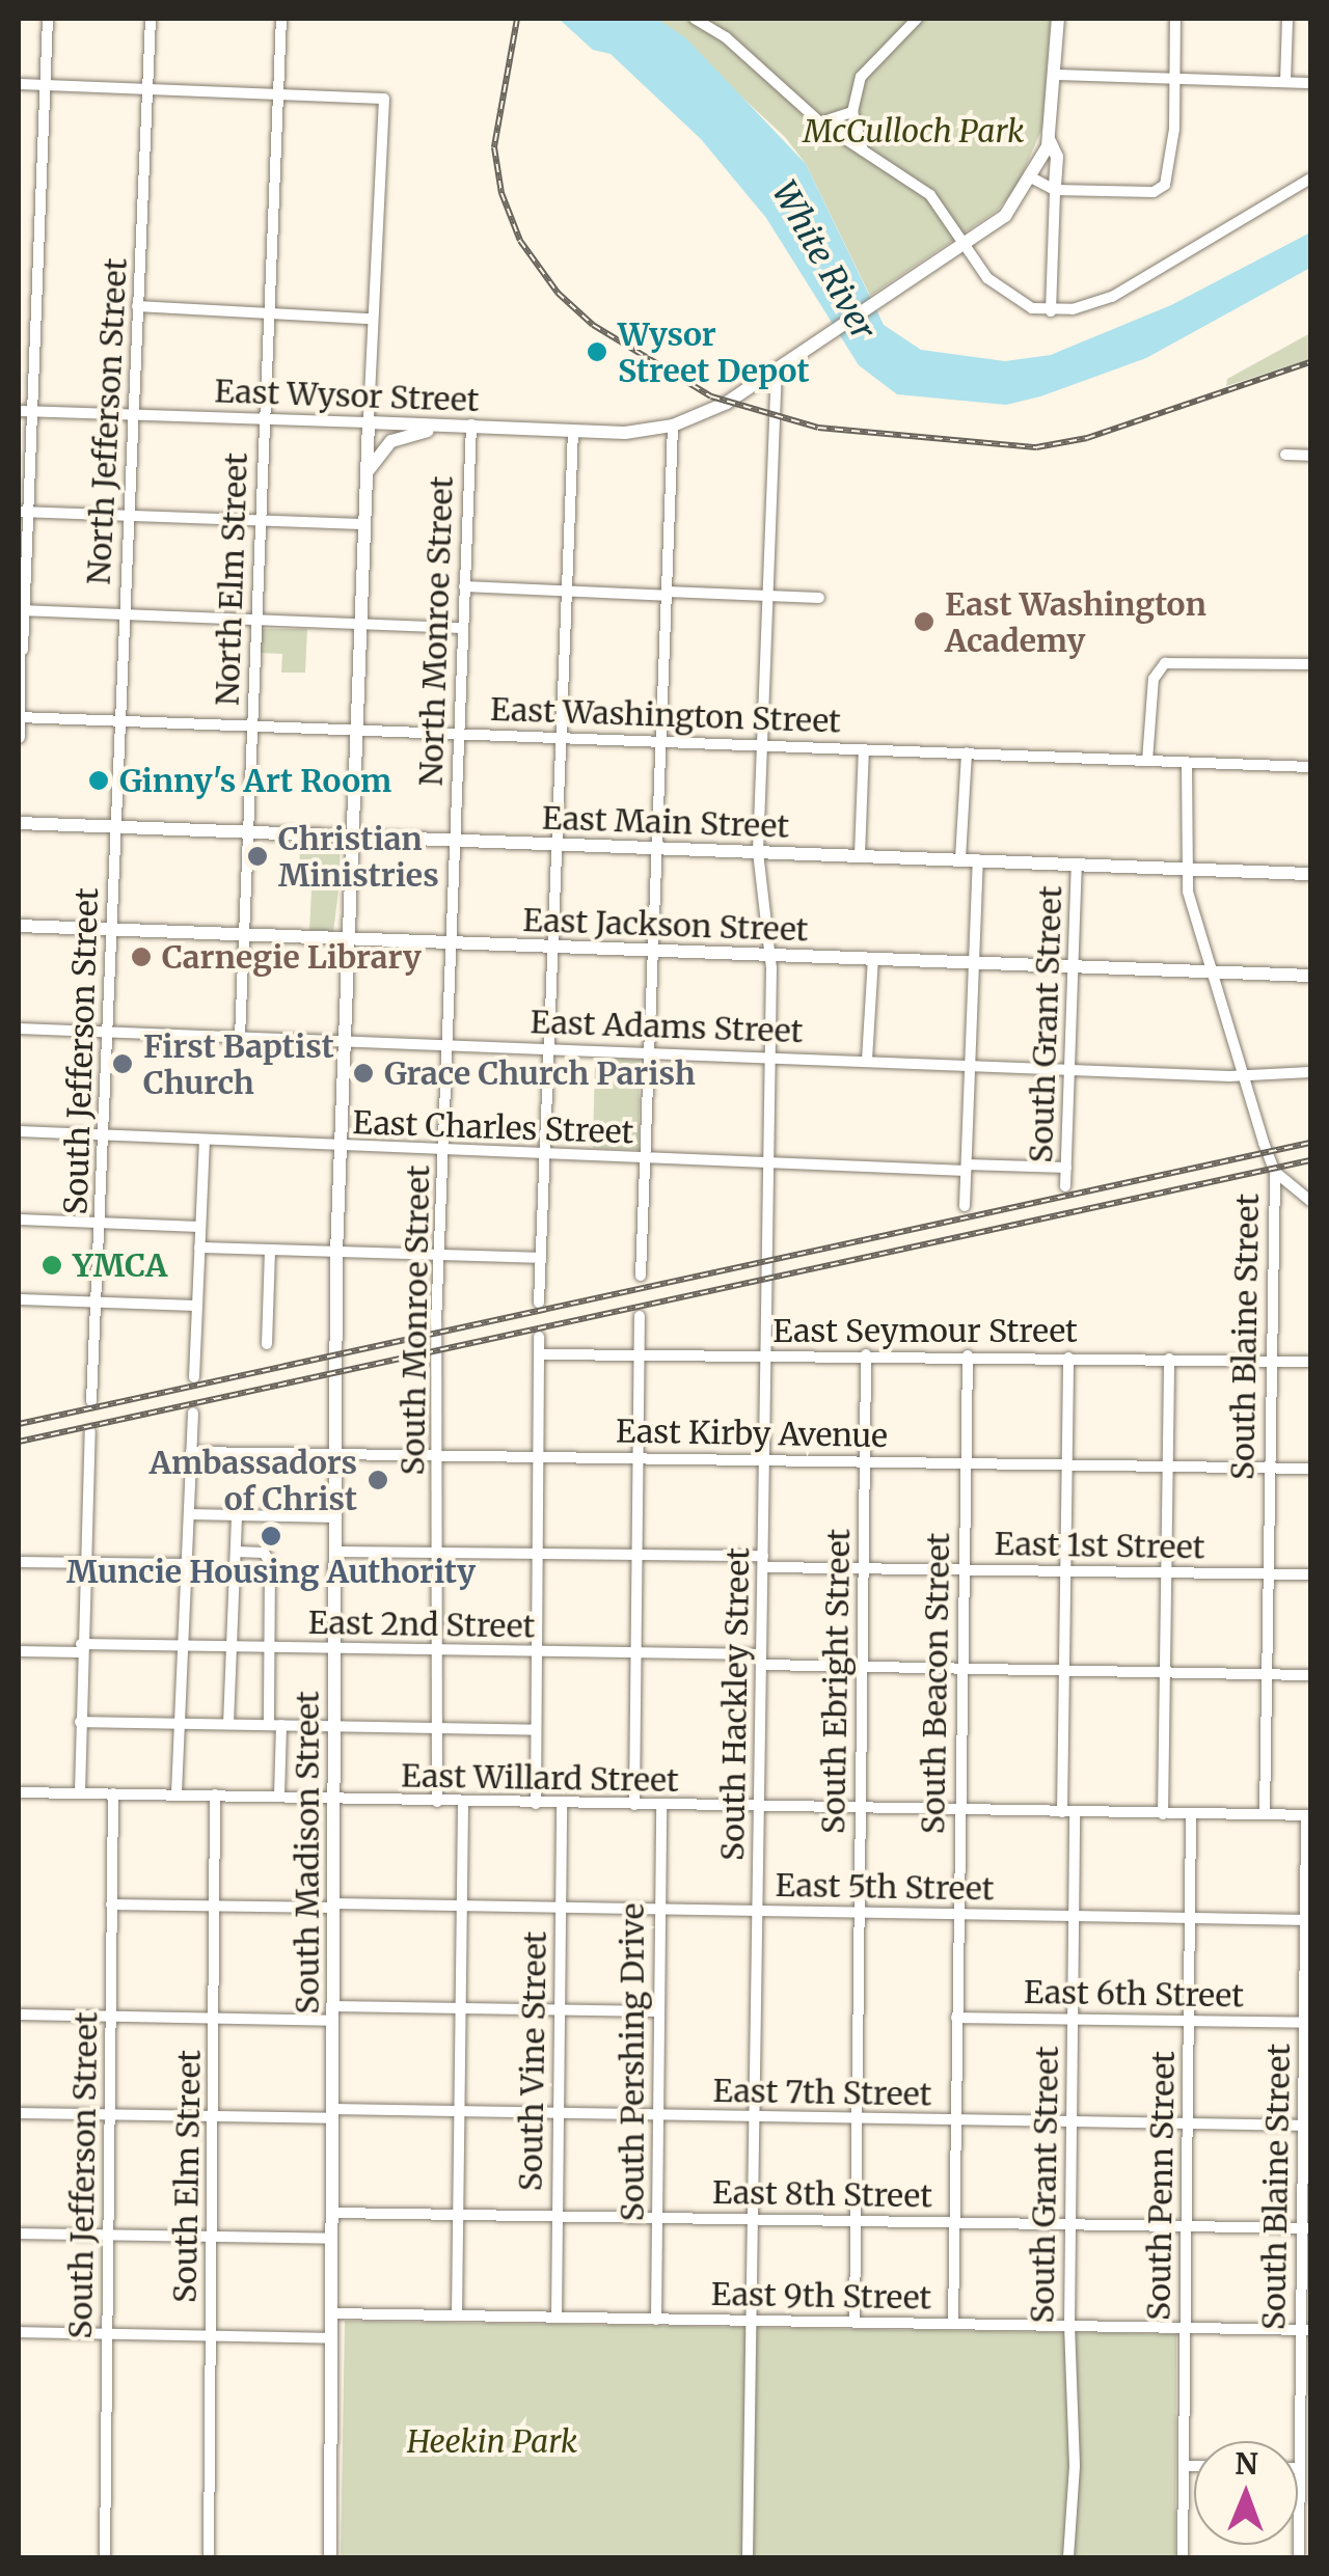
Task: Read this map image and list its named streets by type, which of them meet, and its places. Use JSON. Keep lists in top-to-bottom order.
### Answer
{
  "streets": {
    "main road": [
      "East Wysor Street",
      "East Main Street",
      "East Jackson Street",
      "South Madison Street"
    ],
    "street": [
      "North Jefferson Street",
      "North Elm Street",
      "North Monroe Street",
      "East Washington Street",
      "South Grant Street",
      "East Adams Street",
      "South Jefferson Street",
      "East Charles Street",
      "South Monroe Street",
      "East Seymour Street",
      "South Blaine Street",
      "East Kirby Avenue",
      "East 1st Street",
      "East 2nd Street",
      "South Ebright Street",
      "South Beacon Street",
      "South Hackley Street",
      "East Willard Street",
      "East 5th Street",
      "East 6th Street",
      "South Vine Street",
      "South Pershing Drive",
      "East 7th Street",
      "South Elm Street",
      "South Penn Street",
      "East 8th Street",
      "East 9th Street"
    ]
  },
  "crossings": [
    ["East Wysor Street", "North Jefferson Street"],
    ["East Wysor Street", "North Elm Street"],
    ["East Wysor Street", "North Monroe Street"],
    ["East Wysor Street", "South Hackley Street"],
    ["East Wysor Street", "South Madison Street"],
    ["North Jefferson Street", "East Washington Street"],
    ["North Jefferson Street", "East Main Street"],
    ["North Jefferson Street", "South Jefferson Street"],
    ["North Elm Street", "East Washington Street"],
    ["North Elm Street", "East Main Street"],
    ["North Monroe Street", "East Washington Street"],
    ["North Monroe Street", "East Main Street"],
    ["North Monroe Street", "South Monroe Street"],
    ["East Washington Street", "South Hackley Street"],
    ["East Washington Street", "South Madison Street"],
    ["East Main Street", "South Grant Street"],
    ["East Main Street", "South Jefferson Street"],
    ["East Main Street", "South Monroe Street"],
    ["East Main Street", "South Hackley Street"],
    ["East Main Street", "South Madison Street"],
    ["East Jackson Street", "South Grant Street"],
    ["East Jackson Street", "South Jefferson Street"],
    ["East Jackson Street", "South Monroe Street"],
    ["East Jackson Street", "South Hackley Street"],
    ["East Jackson Street", "South Madison Street"],
    ["South Grant Street", "East Adams Street"],
    ["South Grant Street", "East Charles Street"],
    ["South Grant Street", "East Willard Street"],
    ["South Grant Street", "East 5th Street"],
    ["South Grant Street", "East 6th Street"],
    ["South Grant Street", "East 7th Street"],
    ["South Grant Street", "East 8th Street"],
    ["South Grant Street", "East 9th Street"],
    ["East Adams Street", "South Jefferson Street"],
    ["East Adams Street", "South Monroe Street"],
    ["East Adams Street", "South Hackley Street"],
    ["East Adams Street", "South Madison Street"],
    ["South Jefferson Street", "East Charles Street"],
    ["South Jefferson Street", "East Willard Street"],
    ["South Jefferson Street", "East 5th Street"],
    ["South Jefferson Street", "East 7th Street"],
    ["East Charles Street", "South Monroe Street"],
    ["East Charles Street", "South Hackley Street"],
    ["East Charles Street", "South Madison Street"],
    ["South Monroe Street", "East Kirby Avenue"],
    ["South Monroe Street", "East 1st Street"],
    ["South Monroe Street", "East 2nd Street"],
    ["South Monroe Street", "East Willard Street"],
    ["East Seymour Street", "South Blaine Street"],
    ["East Seymour Street", "South Ebright Street"],
    ["East Seymour Street", "South Beacon Street"],
    ["East Seymour Street", "South Hackley Street"],
    ["South Blaine Street", "East Kirby Avenue"],
    ["South Blaine Street", "East 1st Street"],
    ["South Blaine Street", "East 2nd Street"],
    ["South Blaine Street", "East Willard Street"],
    ["South Blaine Street", "East 5th Street"],
    ["South Blaine Street", "East 6th Street"],
    ["South Blaine Street", "East 7th Street"],
    ["South Blaine Street", "East 8th Street"],
    ["South Blaine Street", "East 9th Street"],
    ["East Kirby Avenue", "South Ebright Street"],
    ["East Kirby Avenue", "South Beacon Street"],
    ["East Kirby Avenue", "South Hackley Street"],
    ["East Kirby Avenue", "South Madison Street"],
    ["East 1st Street", "South Ebright Street"],
    ["East 1st Street", "South Beacon Street"],
    ["East 1st Street", "South Hackley Street"],
    ["East 1st Street", "South Madison Street"],
    ["East 2nd Street", "South Ebright Street"],
    ["East 2nd Street", "South Beacon Street"],
    ["East 2nd Street", "South Hackley Street"],
    ["East 2nd Street", "South Madison Street"],
    ["South Ebright Street", "East Willard Street"],
    ["South Ebright Street", "East 5th Street"],
    ["South Ebright Street", "East 7th Street"],
    ["South Ebright Street", "East 8th Street"],
    ["South Ebright Street", "East 9th Street"],
    ["South Beacon Street", "East Willard Street"],
    ["South Beacon Street", "East 5th Street"],
    ["South Beacon Street", "East 6th Street"],
    ["South Beacon Street", "East 7th Street"],
    ["South Beacon Street", "East 8th Street"],
    ["South Beacon Street", "East 9th Street"],
    ["South Hackley Street", "East Willard Street"],
    ["South Hackley Street", "East 5th Street"],
    ["South Hackley Street", "East 7th Street"],
    ["South Hackley Street", "East 8th Street"],
    ["South Hackley Street", "East 9th Street"],
    ["East Willard Street", "South Madison Street"],
    ["East Willard Street", "South Vine Street"],
    ["East Willard Street", "South Pershing Drive"],
    ["East Willard Street", "South Elm Street"],
    ["East Willard Street", "South Penn Street"],
    ["South Madison Street", "East 5th Street"],
    ["South Madison Street", "East 7th Street"],
    ["South Madison Street", "East 8th Street"],
    ["South Madison Street", "East 9th Street"],
    ["East 5th Street", "South Vine Street"],
    ["East 5th Street", "South Pershing Drive"],
    ["East 5th Street", "South Elm Street"],
    ["East 5th Street", "South Penn Street"],
    ["East 6th Street", "South Penn Street"],
    ["South Vine Street", "East 7th Street"],
    ["South Vine Street", "East 8th Street"],
    ["South Vine Street", "East 9th Street"],
    ["South Pershing Drive", "East 7th Street"],
    ["South Pershing Drive", "East 8th Street"],
    ["South Pershing Drive", "East 9th Street"],
    ["East 7th Street", "South Elm Street"],
    ["East 7th Street", "South Penn Street"],
    ["South Penn Street", "East 8th Street"],
    ["South Penn Street", "East 9th Street"]
  ],
  "water": ["White River"],
  "parks": ["McCulloch Park", "Heekin Park"],
  "places": [
    "Wysor Street Depot",
    "East Washington Academy",
    "Ginny's Art Room",
    "Christian Ministries",
    "Carnegie Library",
    "First Baptist Church",
    "Grace Church Parish",
    "YMCA",
    "Ambassadors of Christ",
    "Muncie Housing Authority"
  ],
  "north": "top"
}
